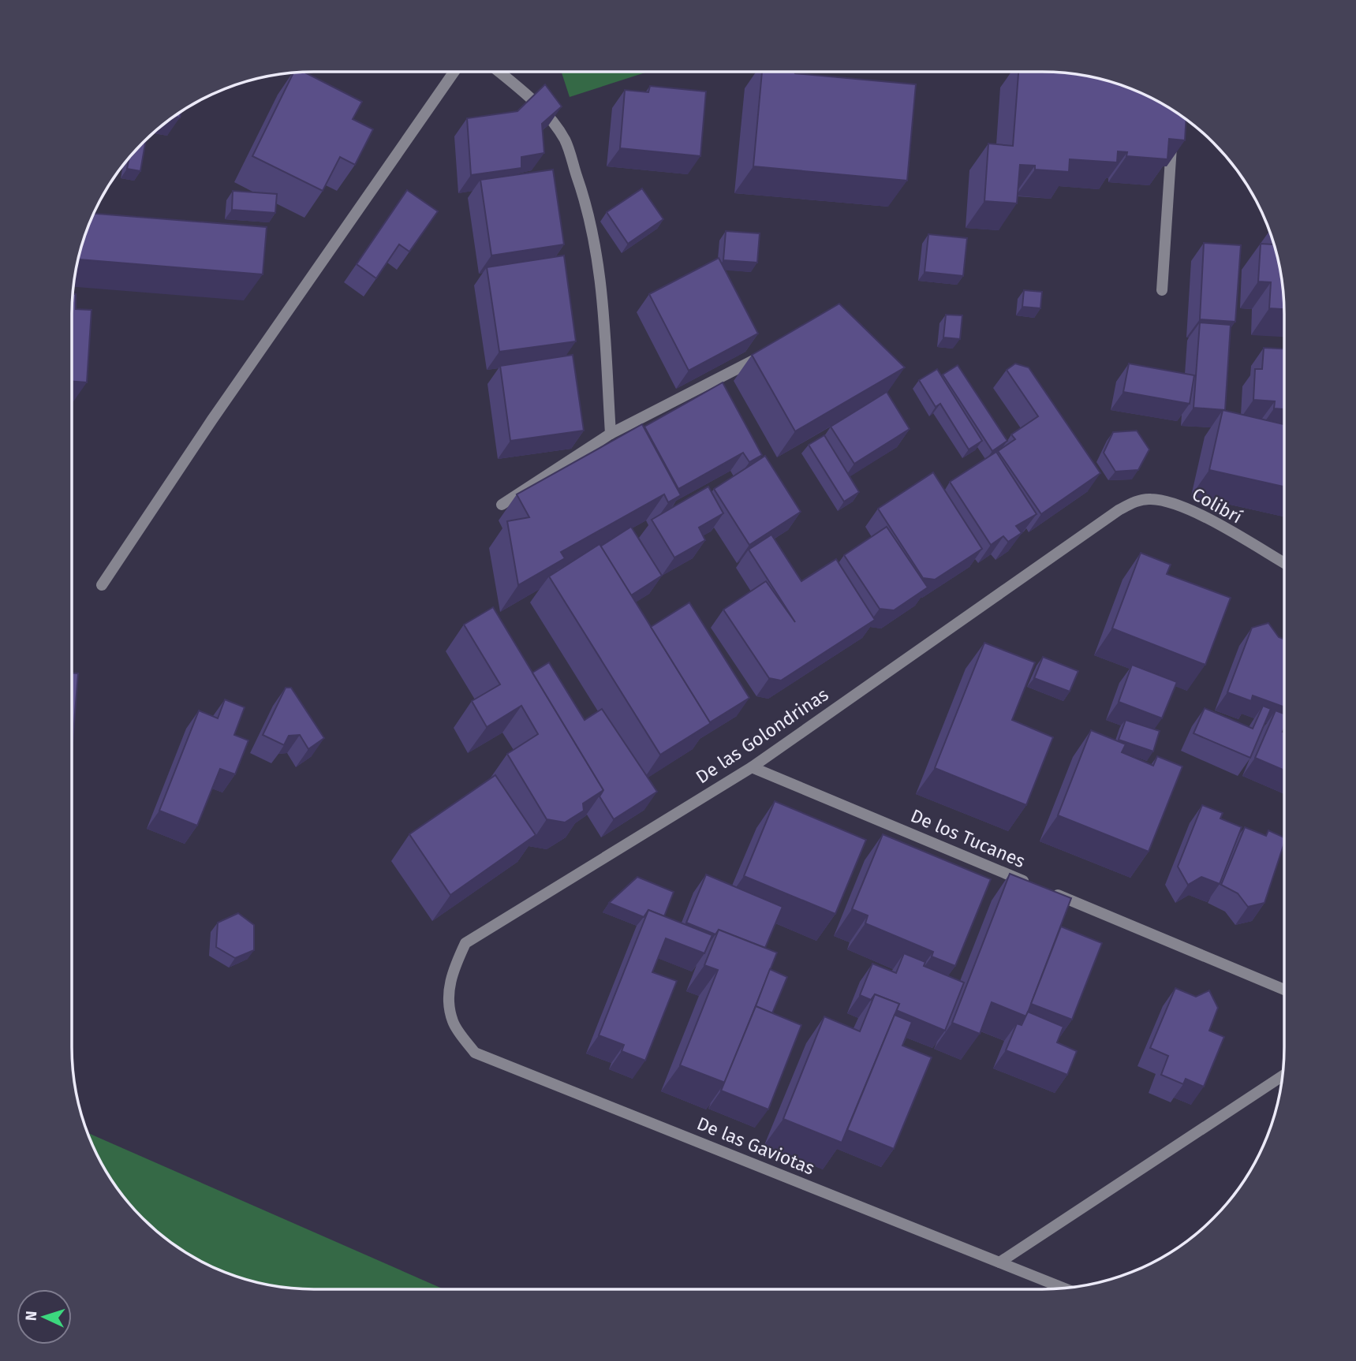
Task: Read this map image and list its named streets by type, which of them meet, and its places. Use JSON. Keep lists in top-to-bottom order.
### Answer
{
  "streets": {
    "street": [
      "Colibrí",
      "De las Golondrinas",
      "De los Tucanes",
      "De las Gaviotas"
    ]
  },
  "crossings": [
    ["Colibrí", "De las Golondrinas"],
    ["De las Golondrinas", "De los Tucanes"],
    ["De las Golondrinas", "De las Gaviotas"]
  ],
  "north": "left"
}
